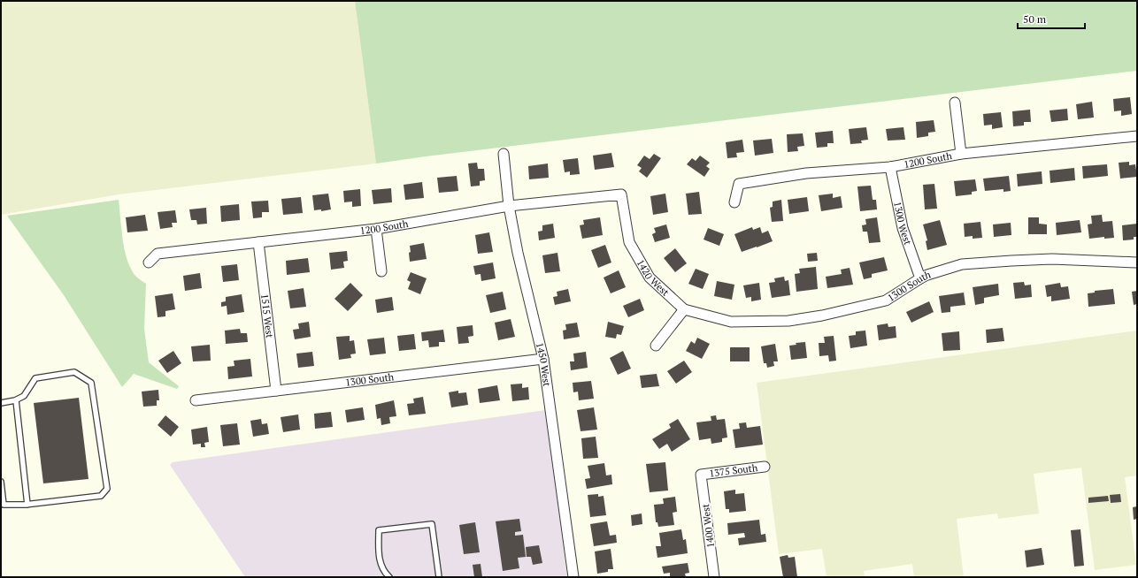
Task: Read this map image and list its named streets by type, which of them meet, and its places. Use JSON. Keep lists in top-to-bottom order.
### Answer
{
  "streets": {
    "street": [
      "1200 South",
      "1300 West",
      "1420 West",
      "1300 South",
      "1515 West",
      "1450 West",
      "1375 South",
      "1400 West"
    ]
  },
  "crossings": [
    ["1200 South", "1300 West"],
    ["1200 South", "1420 West"],
    ["1200 South", "1515 West"],
    ["1200 South", "1450 West"],
    ["1300 West", "1300 South"],
    ["1420 West", "1300 South"],
    ["1300 South", "1515 West"],
    ["1300 South", "1450 West"],
    ["1375 South", "1400 West"]
  ],
  "scale_bar": "50 m"
}
